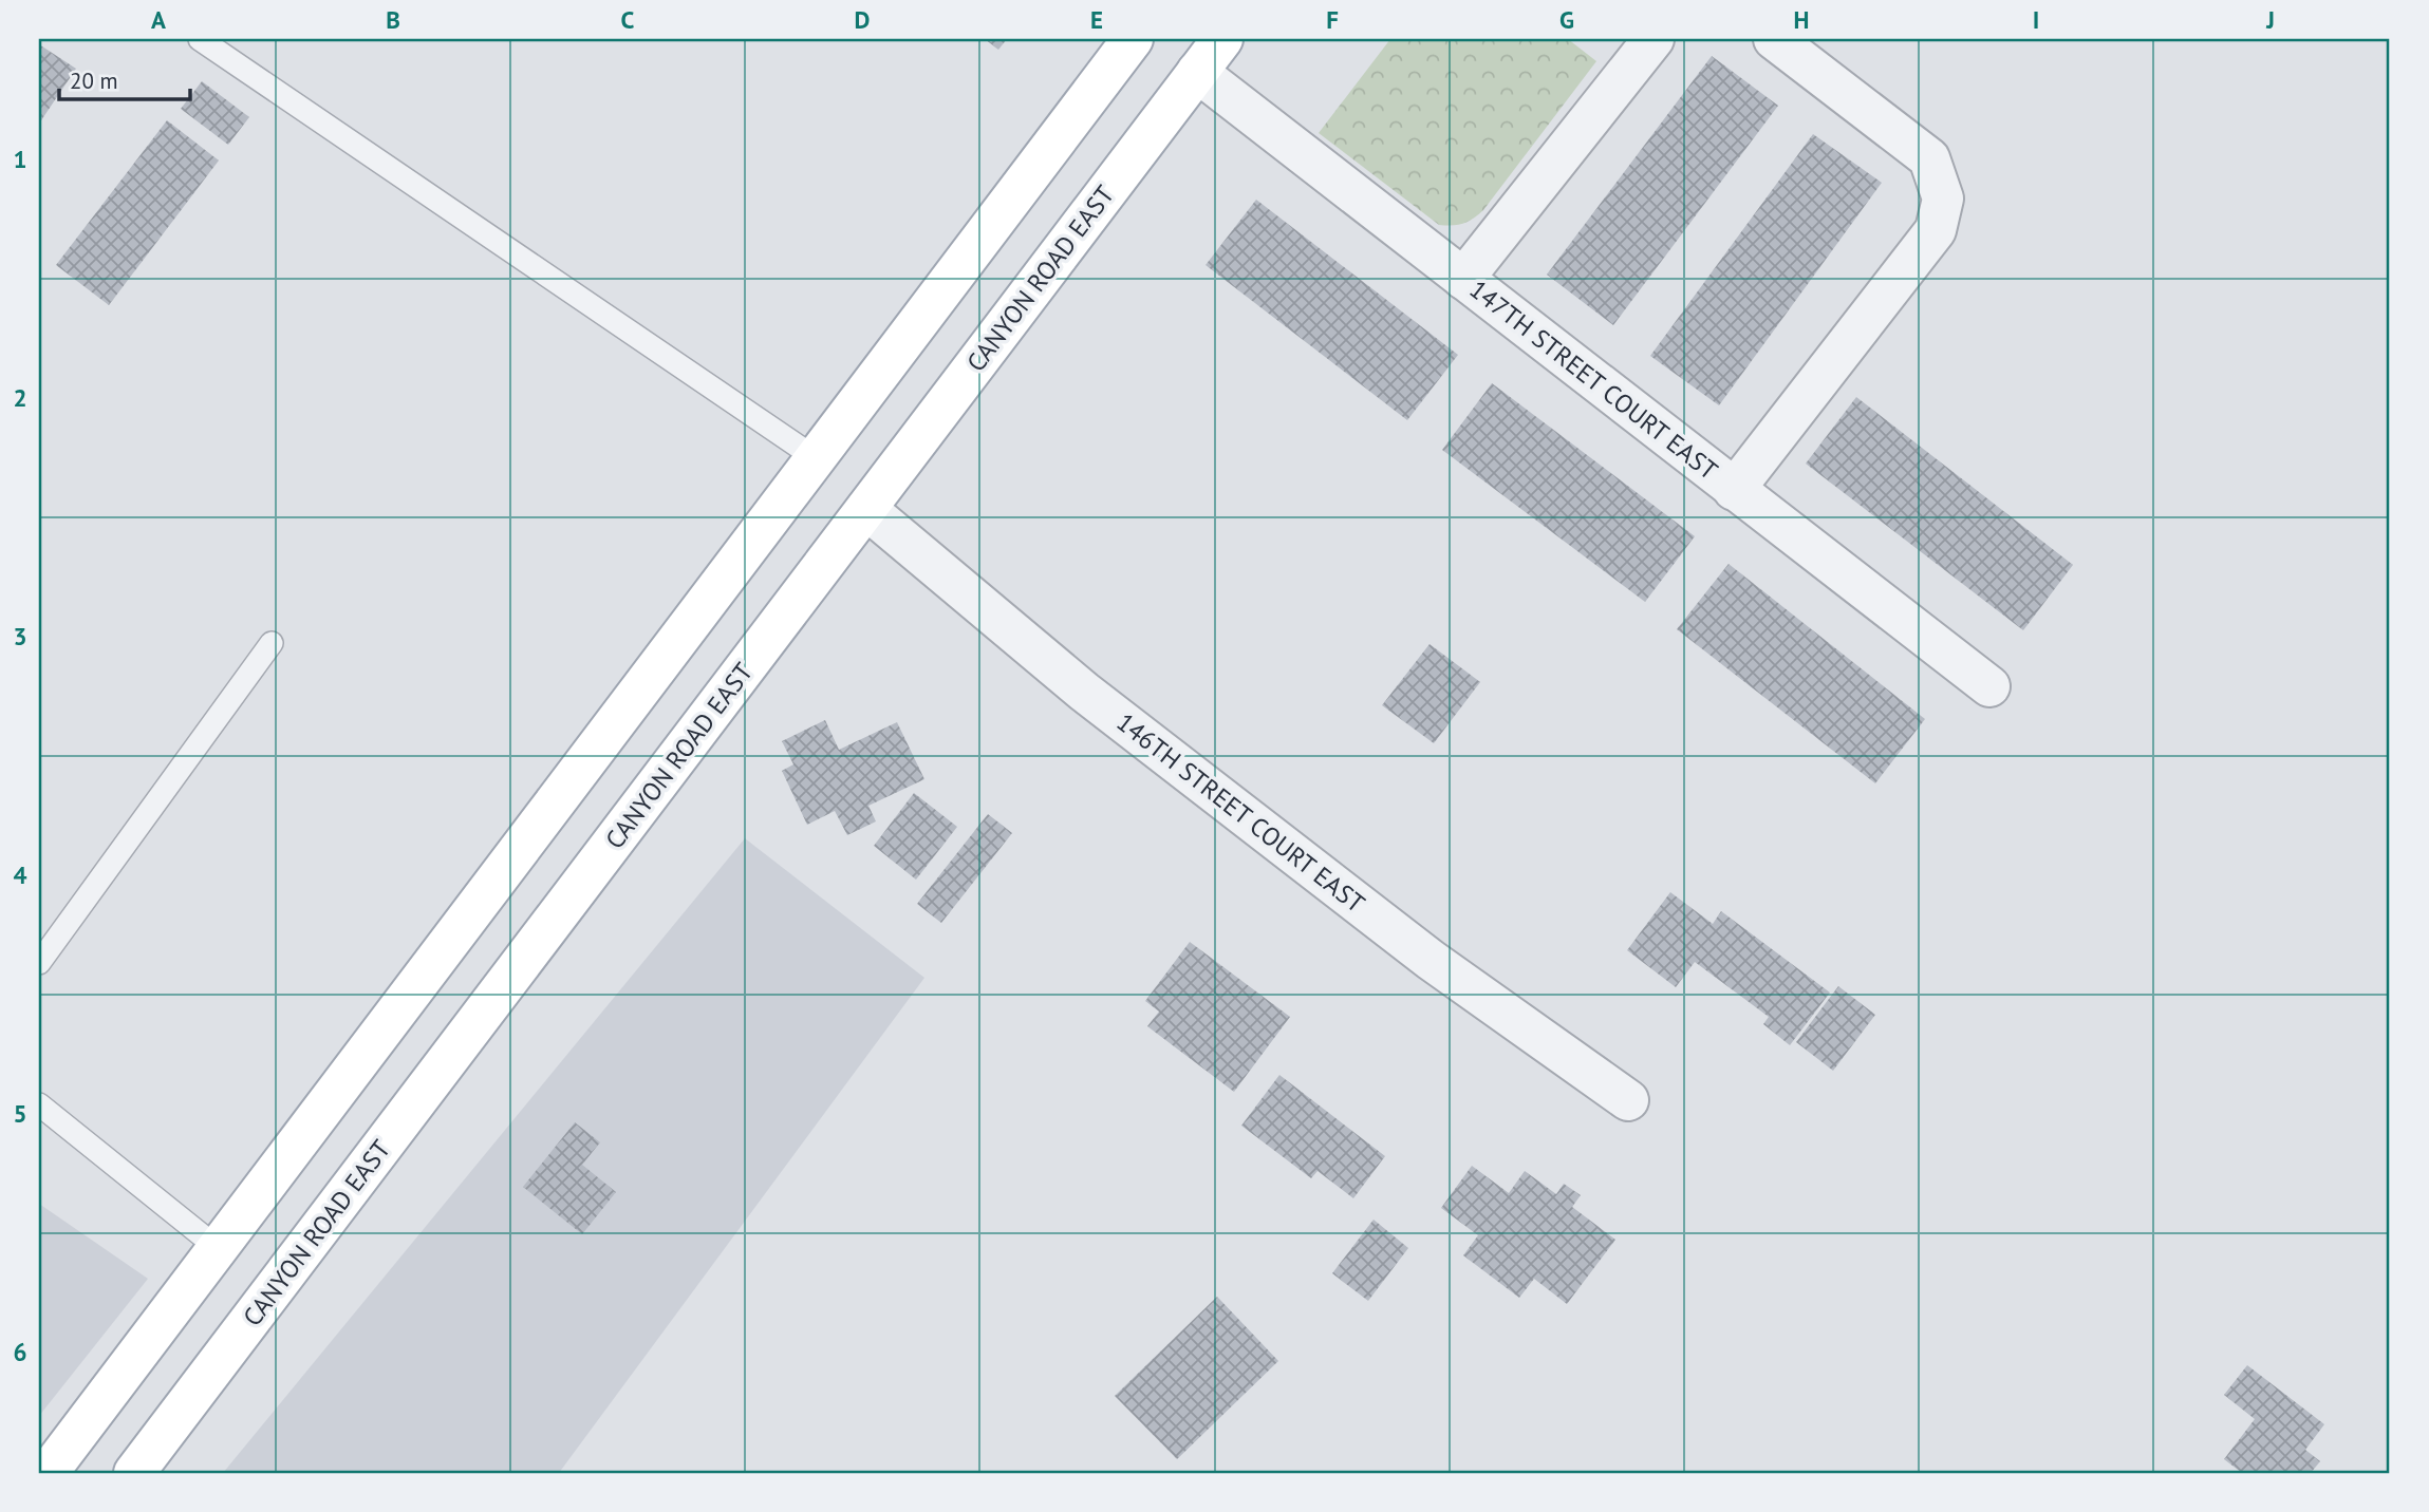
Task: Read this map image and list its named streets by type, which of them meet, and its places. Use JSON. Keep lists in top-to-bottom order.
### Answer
{
  "streets": {
    "main road": ["CANYON ROAD EAST"],
    "street": ["147TH STREET COURT EAST", "146TH STREET COURT EAST"]
  },
  "crossings": [
    ["CANYON ROAD EAST", "147TH STREET COURT EAST"],
    ["CANYON ROAD EAST", "146TH STREET COURT EAST"]
  ],
  "scale_bar": "20 m",
  "grid": {
    "columns": [
      "A",
      "B",
      "C",
      "D",
      "E",
      "F",
      "G",
      "H",
      "I",
      "J"
    ],
    "rows": [
      "1",
      "2",
      "3",
      "4",
      "5",
      "6"
    ]
  }
}
